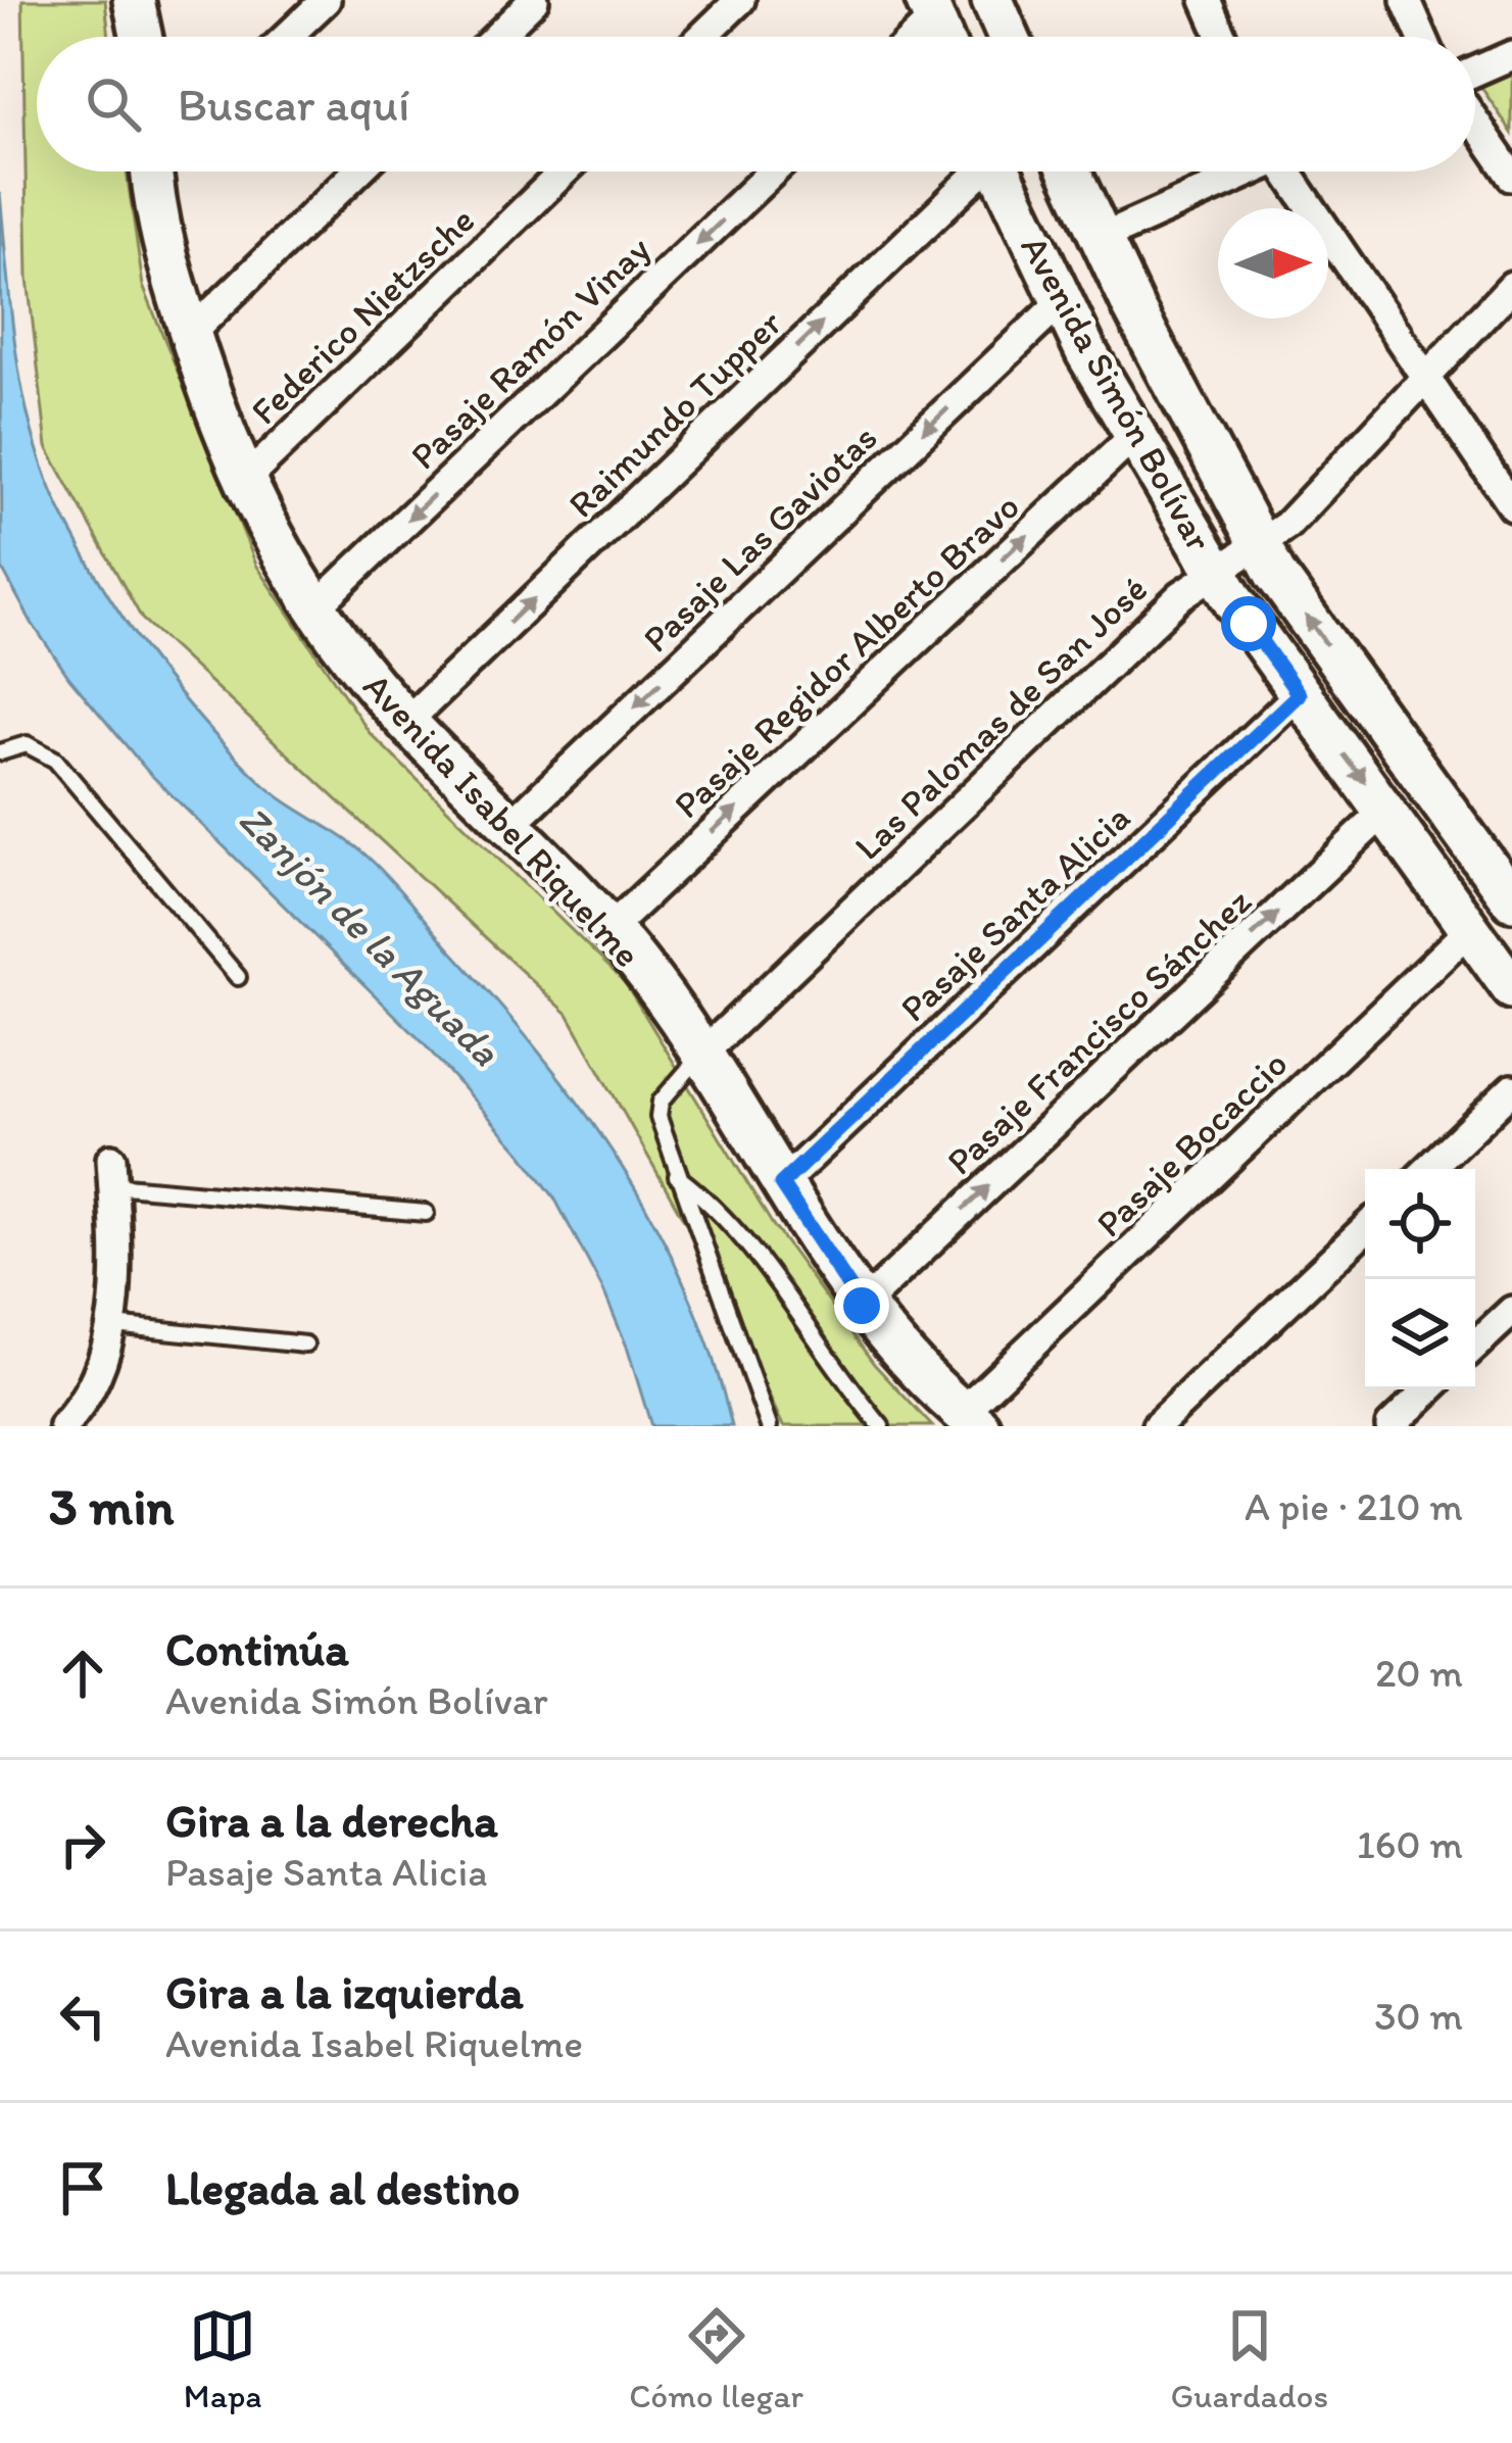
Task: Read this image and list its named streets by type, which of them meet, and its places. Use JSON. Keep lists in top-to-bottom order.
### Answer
{
  "streets": {
    "main road": ["Avenida Simón Bolívar", "Avenida Isabel Riquelme"],
    "street": [
      "Federico Nietzsche",
      "Pasaje Ramón Vinay",
      "Raimundo Tupper",
      "Pasaje Las Gaviotas",
      "Pasaje Regidor Alberto Bravo",
      "Las Palomas de San José",
      "Pasaje Santa Alicia",
      "Pasaje Francisco Sánchez",
      "Pasaje Bocaccio"
    ]
  },
  "crossings": [
    ["Federico Nietzsche", "Avenida Isabel Riquelme"],
    ["Pasaje Ramón Vinay", "Avenida Isabel Riquelme"],
    ["Avenida Simón Bolívar", "Pasaje Las Gaviotas"],
    ["Avenida Simón Bolívar", "Pasaje Regidor Alberto Bravo"],
    ["Avenida Simón Bolívar", "Las Palomas de San José"],
    ["Avenida Simón Bolívar", "Pasaje Santa Alicia"],
    ["Avenida Simón Bolívar", "Pasaje Francisco Sánchez"],
    ["Avenida Simón Bolívar", "Pasaje Bocaccio"],
    ["Raimundo Tupper", "Avenida Isabel Riquelme"],
    ["Pasaje Las Gaviotas", "Avenida Isabel Riquelme"],
    ["Pasaje Regidor Alberto Bravo", "Avenida Isabel Riquelme"],
    ["Las Palomas de San José", "Avenida Isabel Riquelme"],
    ["Avenida Isabel Riquelme", "Pasaje Santa Alicia"],
    ["Avenida Isabel Riquelme", "Pasaje Francisco Sánchez"],
    ["Avenida Isabel Riquelme", "Pasaje Bocaccio"]
  ],
  "one_way": [
    "Pasaje Ramón Vinay",
    "Raimundo Tupper",
    "Pasaje Las Gaviotas",
    "Pasaje Regidor Alberto Bravo",
    "Pasaje Francisco Sánchez"
  ],
  "water": ["Zanjón de la Aguada"],
  "north": "right",
  "page": {
    "search": "Buscar aquí",
    "heading": ["3 min", "A pie · 210 m"],
    "list": [
      ["Continúa", "Avenida Simón Bolívar", "20 m"],
      ["Gira a la derecha", "Pasaje Santa Alicia", "160 m"],
      ["Gira a la izquierda", "Avenida Isabel Riquelme", "30 m"],
      "Llegada al destino"
    ],
    "nav": ["Mapa", "Cómo llegar", "Guardados"]
  }
}
